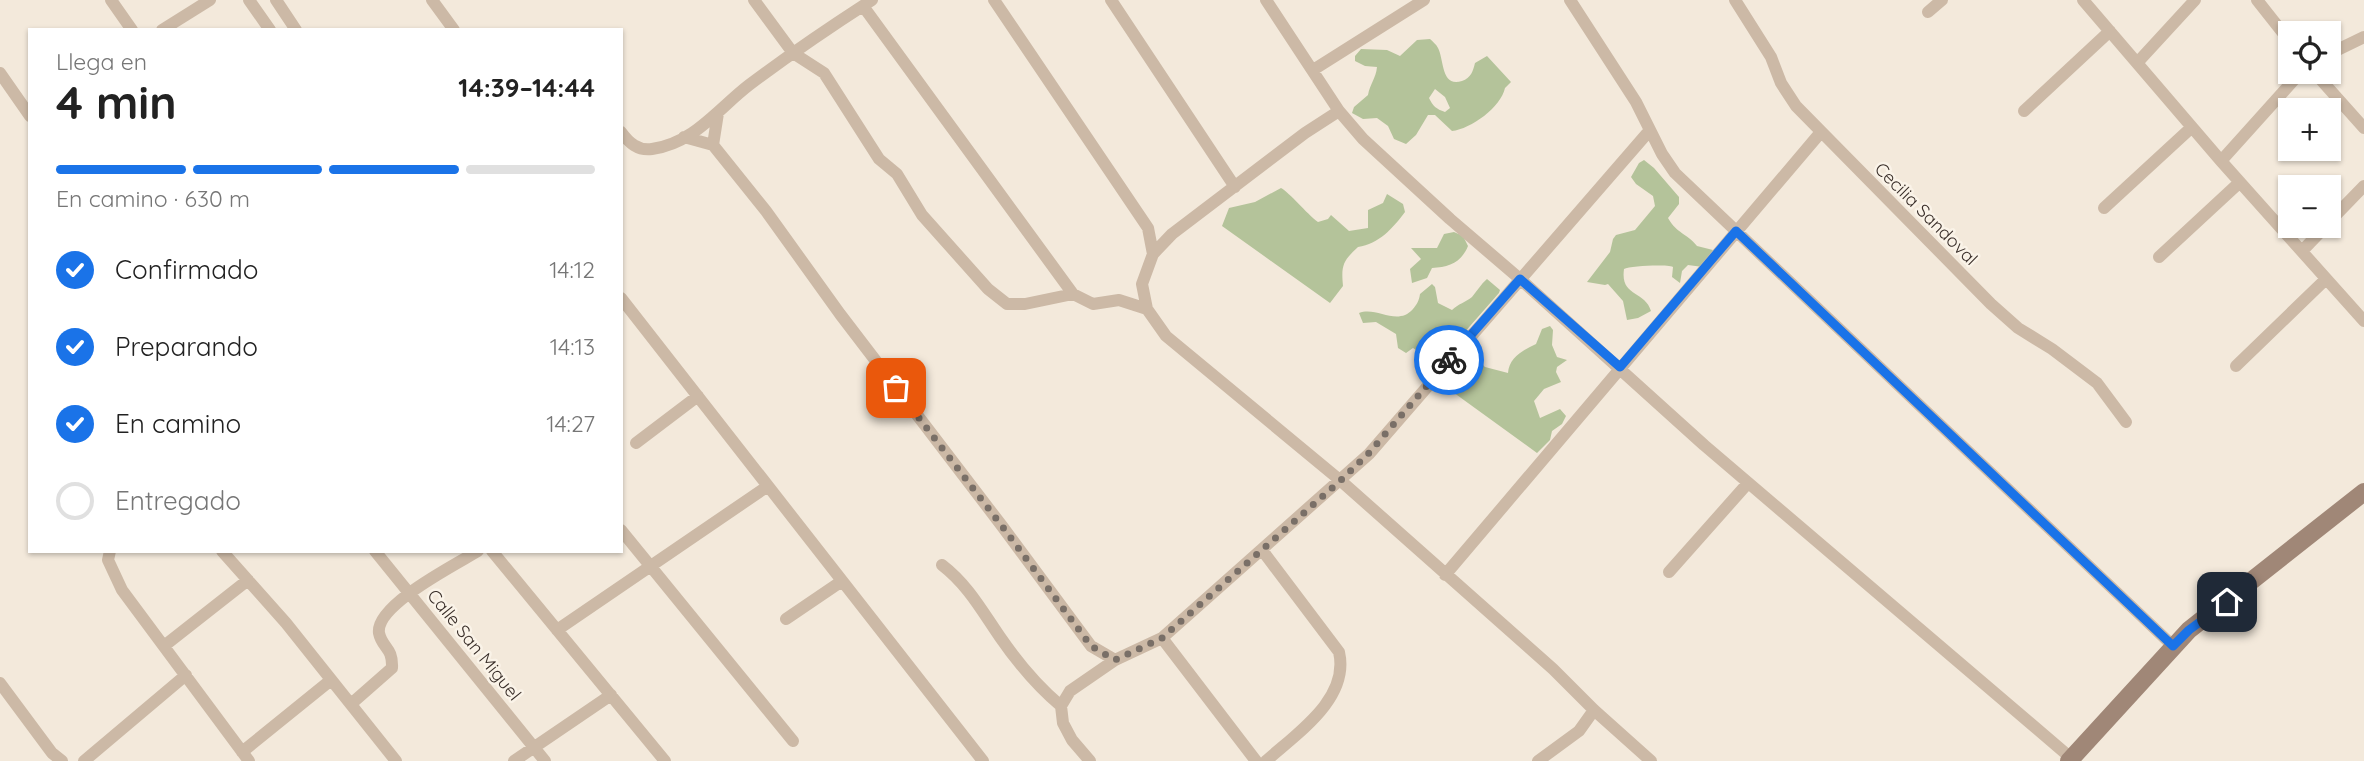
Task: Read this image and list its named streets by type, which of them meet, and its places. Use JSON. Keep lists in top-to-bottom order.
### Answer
{
  "streets": {
    "street": ["Cecilia Sandoval", "Calle San Miguel"]
  },
  "page": {
    "map_buttons": ["+", "−"],
    "heading": ["4 min", "Llega en", "14:39–14:44"],
    "bar": "En camino · 630 m",
    "list": [
      ["Confirmado", "14:12"],
      ["Preparando", "14:13"],
      ["En camino", "14:27"],
      "Entregado"
    ]
  }
}
